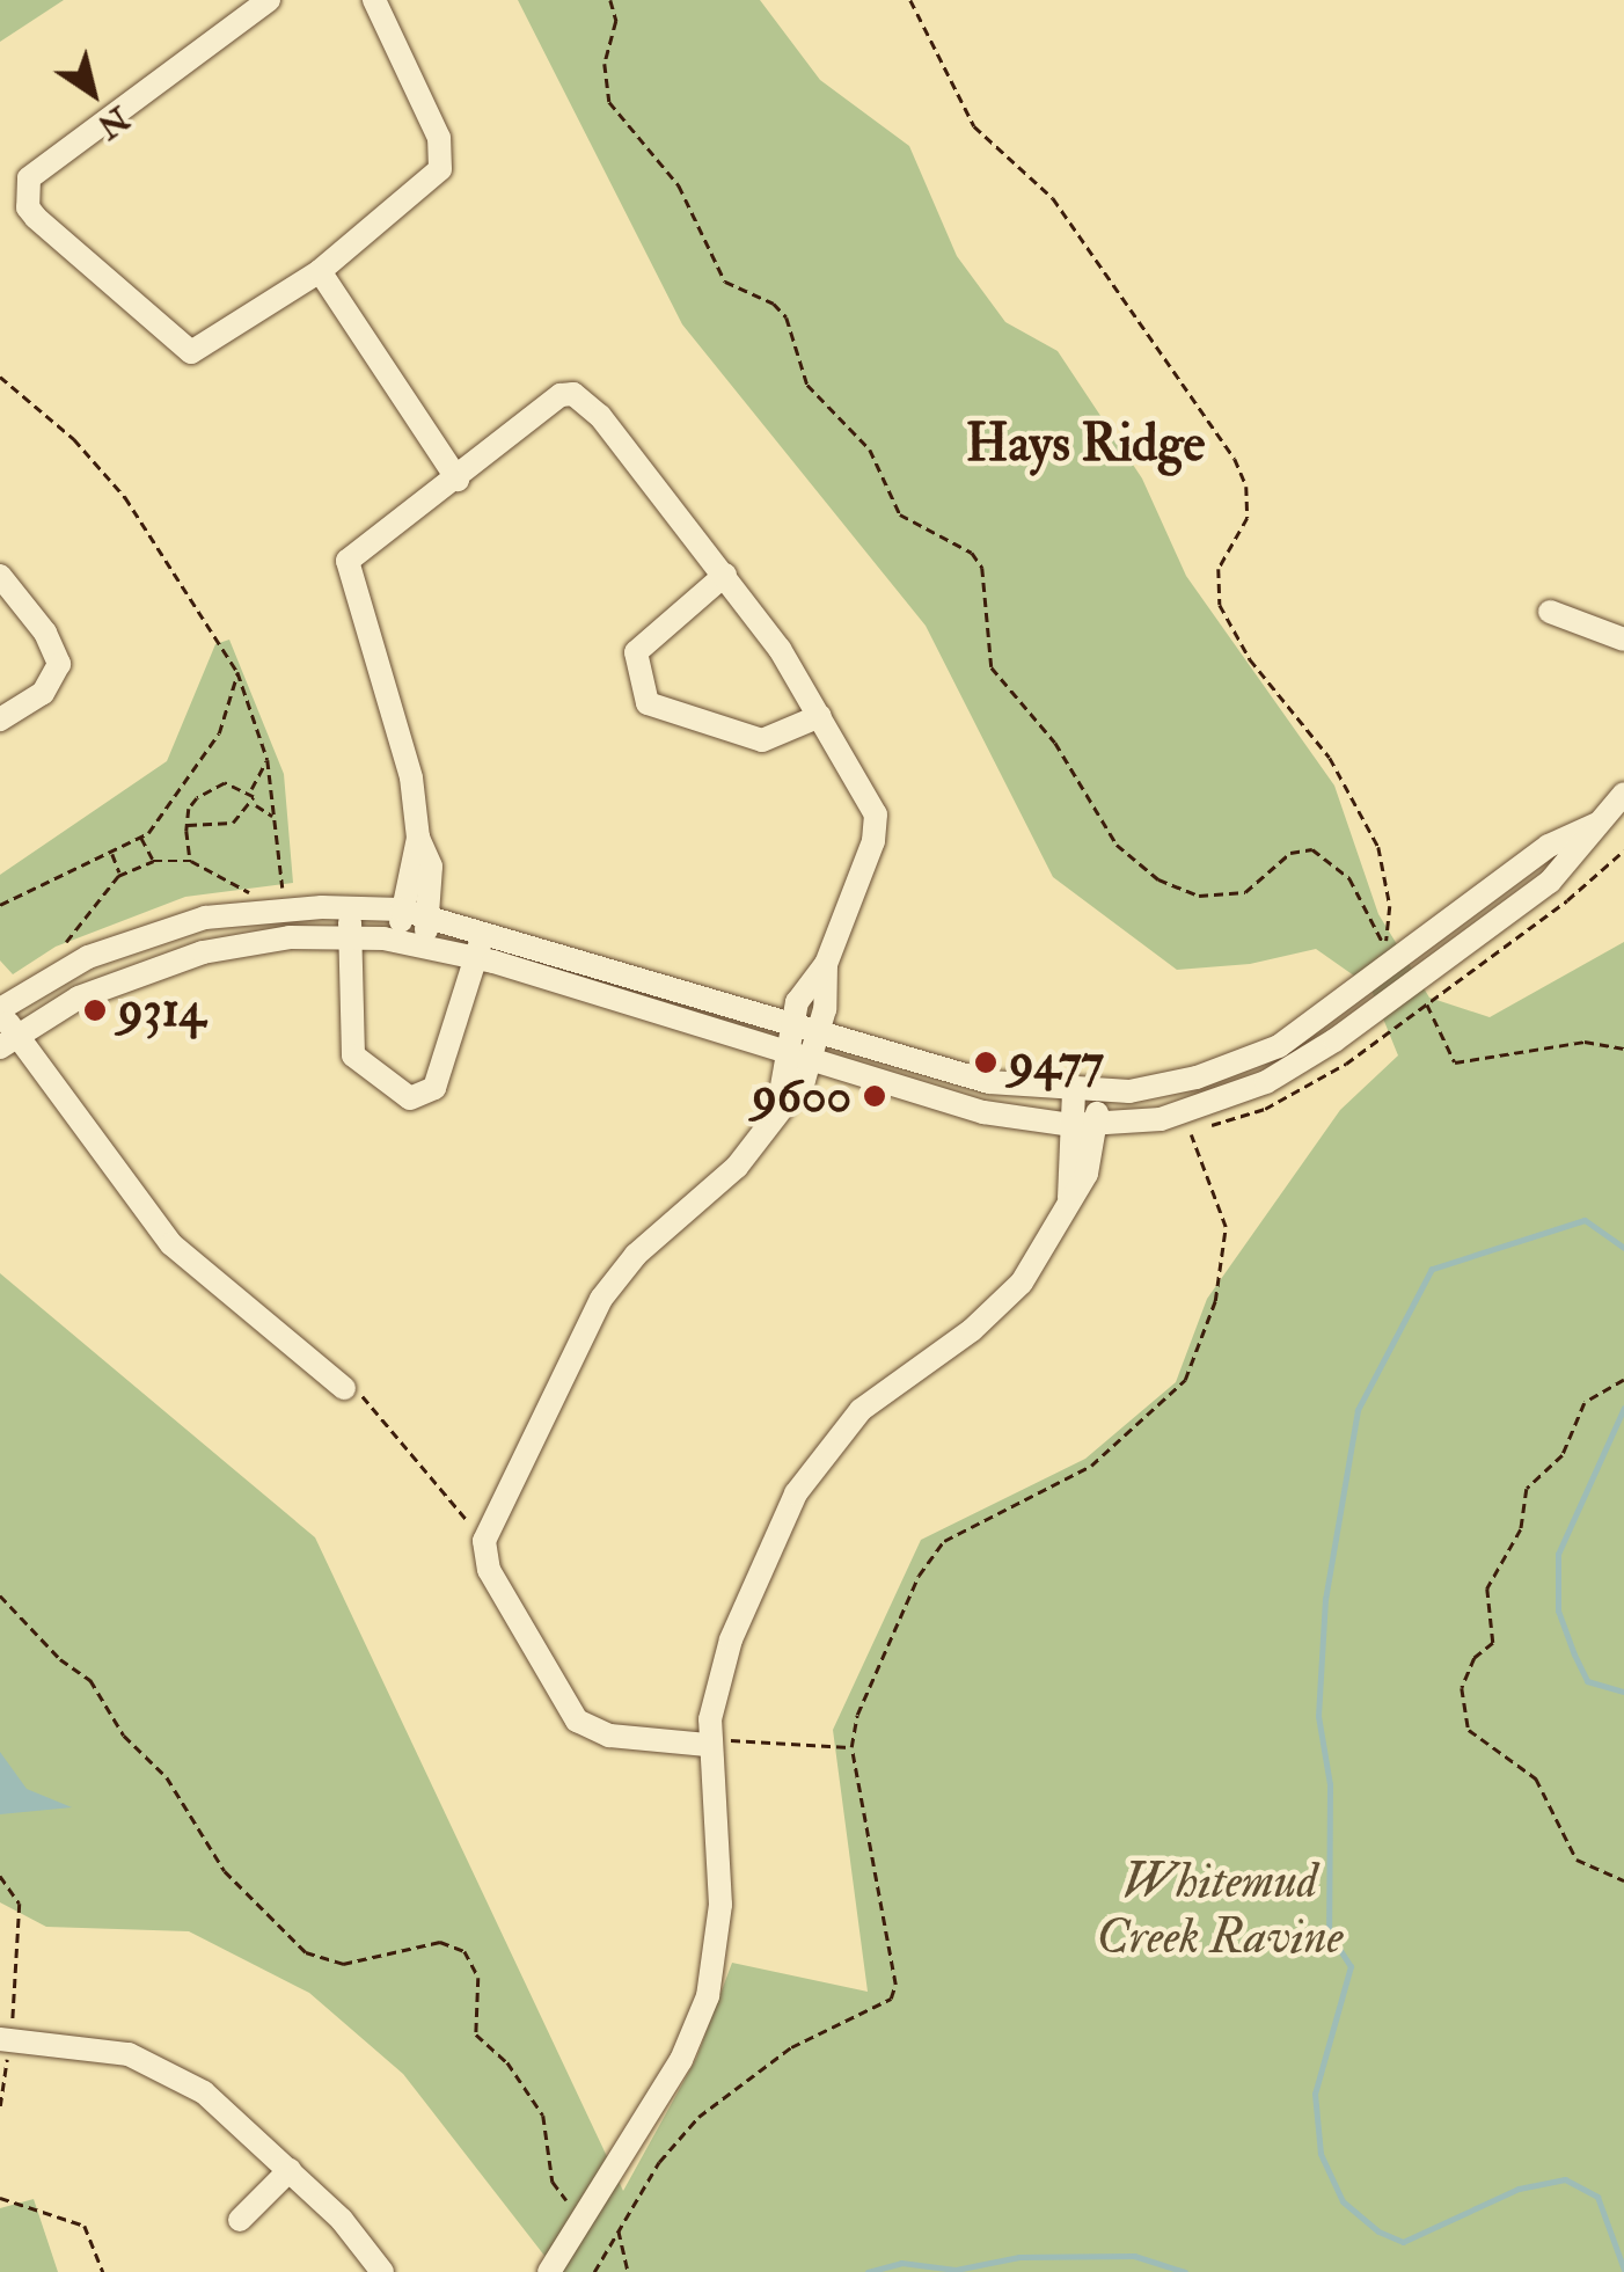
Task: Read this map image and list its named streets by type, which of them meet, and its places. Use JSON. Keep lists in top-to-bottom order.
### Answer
{
  "districts": ["Hays Ridge"],
  "parks": ["Whitemud Creek Ravine"],
  "places": ["9314", "9477", "9600"],
  "north": "bottom right"
}
